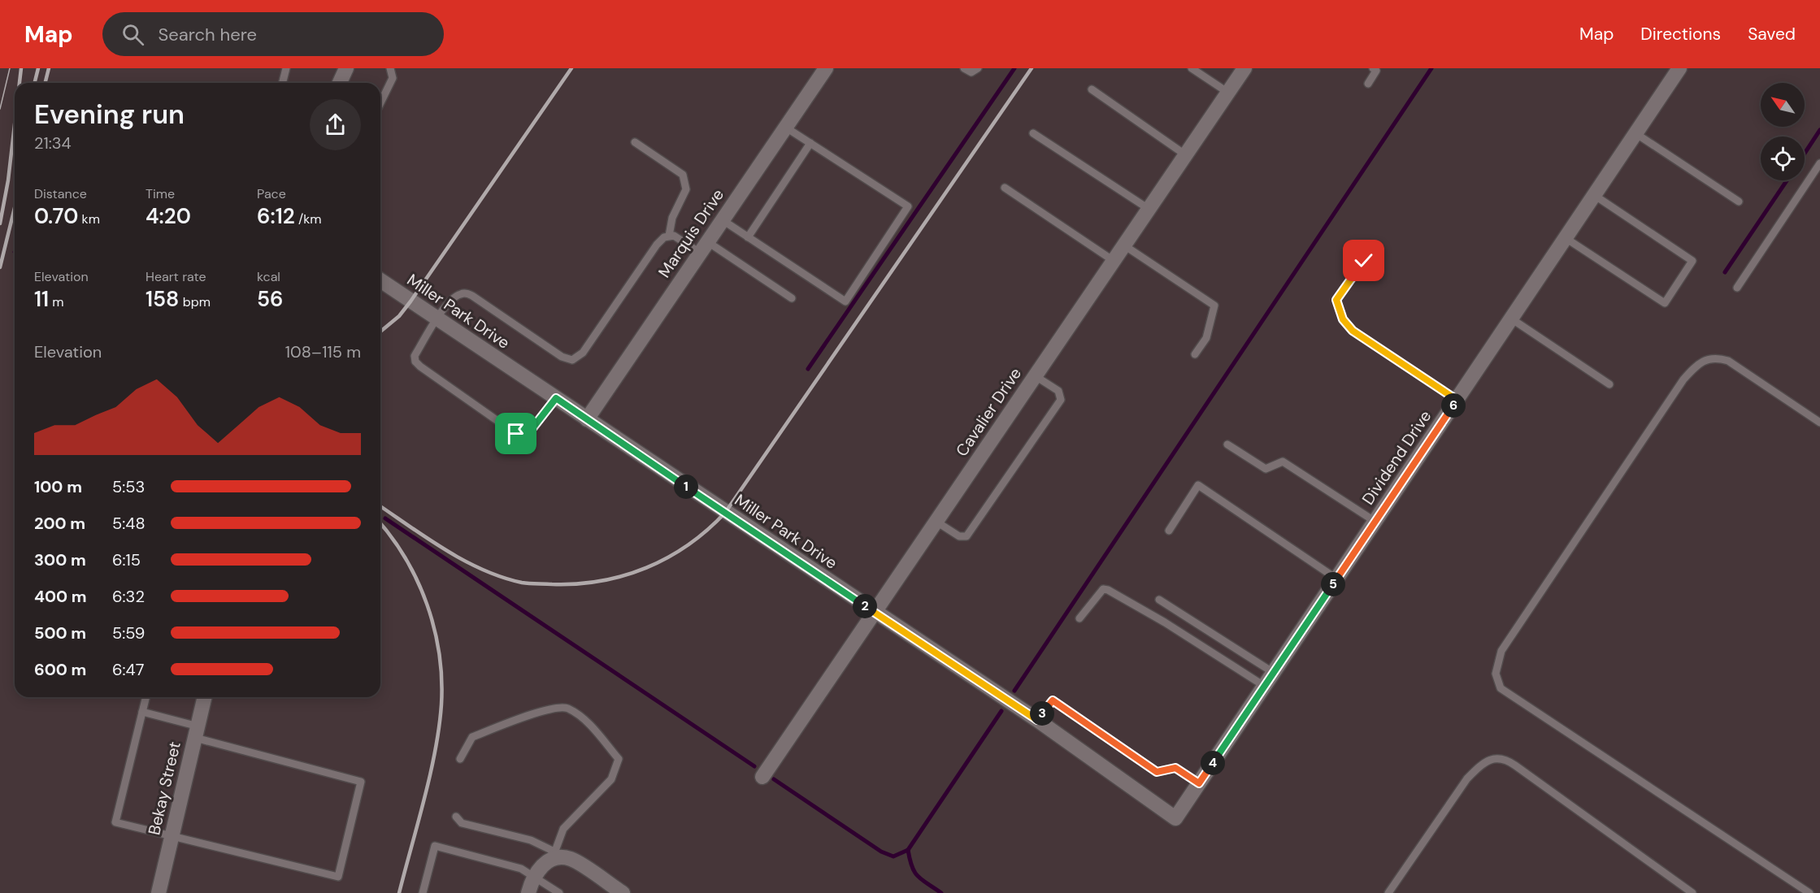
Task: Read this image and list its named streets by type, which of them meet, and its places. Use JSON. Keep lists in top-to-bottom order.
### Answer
{
  "streets": {
    "street": [
      "Marquis Drive",
      "Miller Park Drive",
      "Cavalier Drive",
      "Dividend Drive",
      "Bekay Street"
    ]
  },
  "crossings": [
    ["Marquis Drive", "Miller Park Drive"],
    ["Miller Park Drive", "Cavalier Drive"],
    ["Miller Park Drive", "Dividend Drive"]
  ],
  "north": "top left",
  "page": {
    "header": "Map",
    "search": "Search here",
    "nav": ["Map", "Directions", "Saved"],
    "heading": ["Evening run", "21:34"],
    "stats": [
      ["Distance", "0.70 km"],
      ["Time", "4:20"],
      ["Pace", "6:12 /km"],
      ["Elevation", "11 m"],
      ["Heart rate", "158 bpm"],
      ["kcal", "56"]
    ],
    "chart": ["Elevation", "108–115 m"],
    "pins": [
      "6",
      "1",
      "5",
      "2",
      "3",
      "4"
    ],
    "list": [
      {
        "name": "100 m",
        "note": "5:53"
      },
      {
        "name": "200 m",
        "note": "5:48"
      },
      {
        "name": "300 m",
        "note": "6:15"
      },
      {
        "name": "400 m",
        "note": "6:32"
      },
      {
        "name": "500 m",
        "note": "5:59"
      },
      {
        "name": "600 m",
        "note": "6:47"
      }
    ]
  }
}
